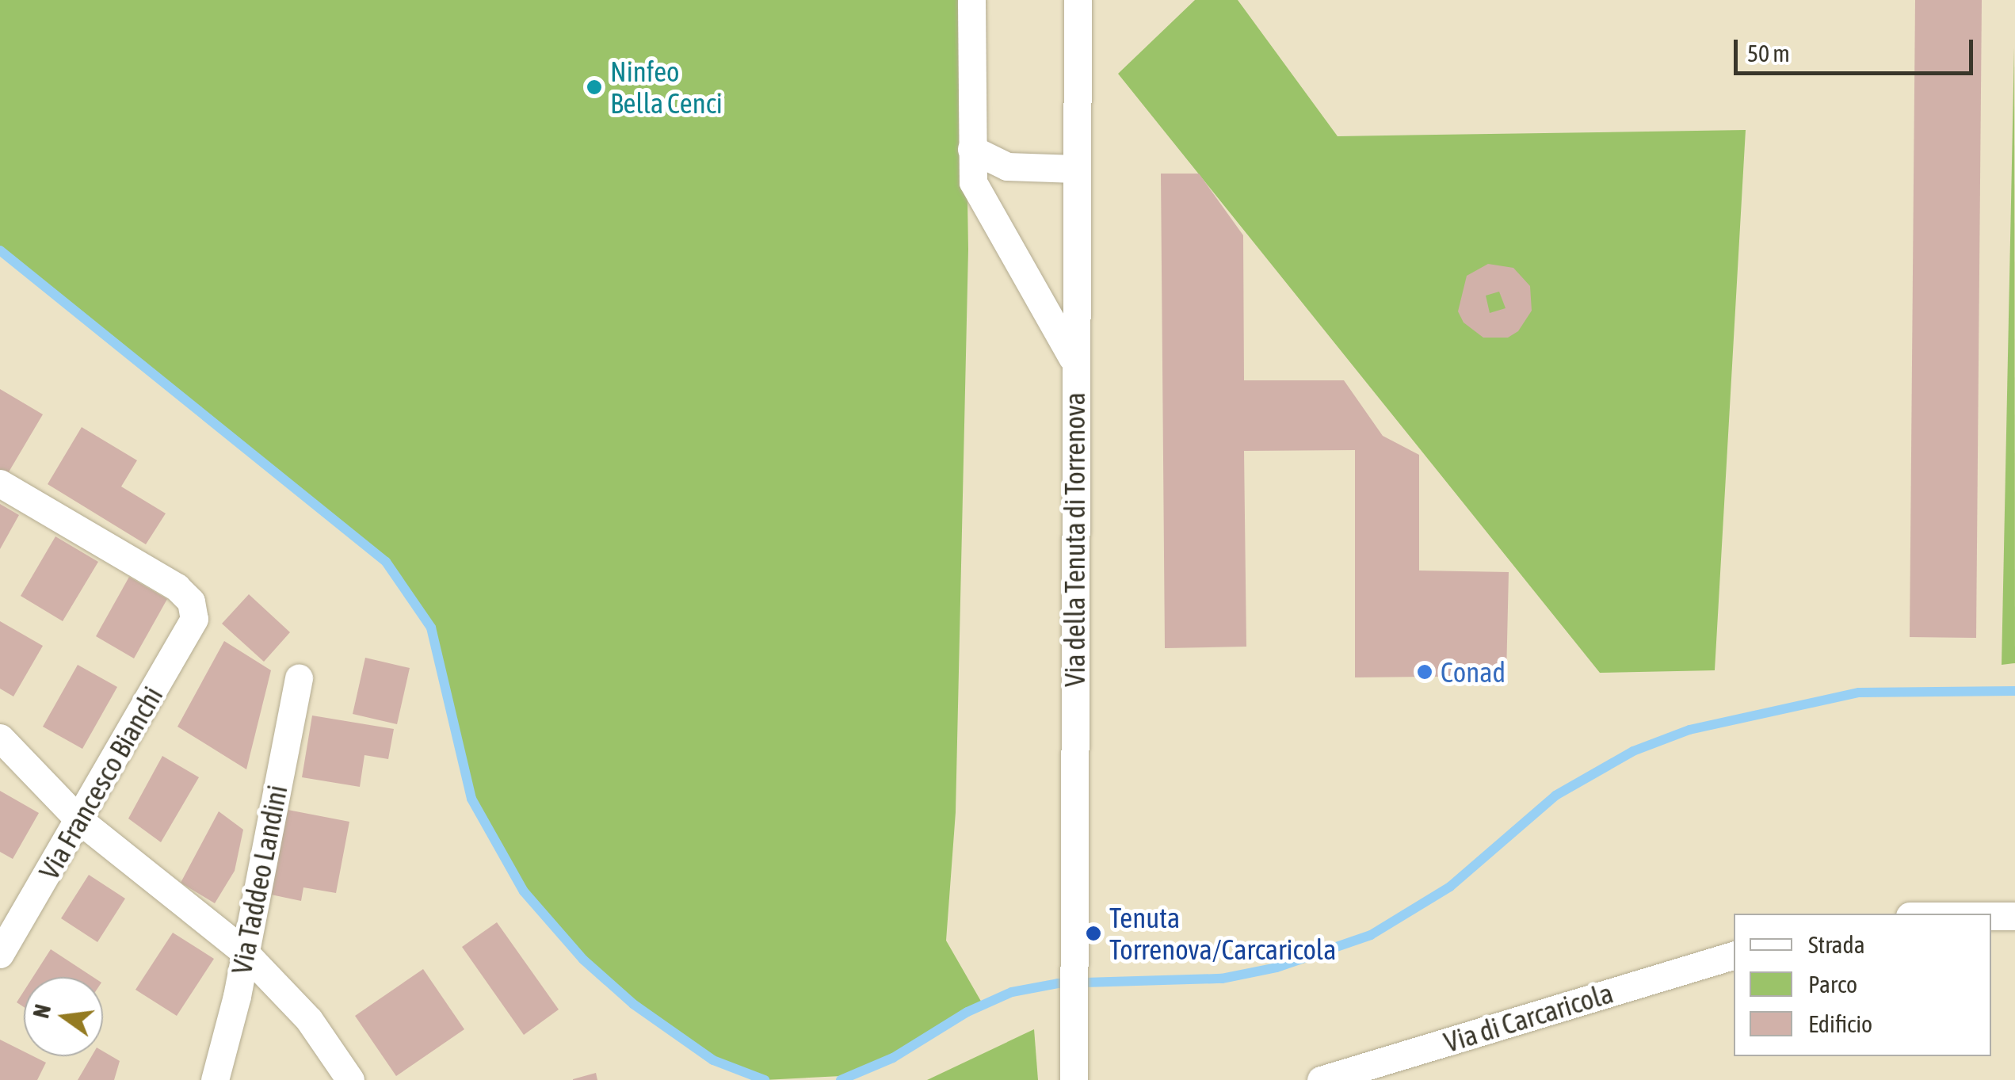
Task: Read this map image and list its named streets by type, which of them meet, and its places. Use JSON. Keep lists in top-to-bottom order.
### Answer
{
  "streets": {
    "street": [
      "Via della Tenuta di Torrenova",
      "Via Francesco Bianchi",
      "Via Taddeo Landini",
      "Via di Carcaricola"
    ]
  },
  "places": ["Ninfeo Bella Cenci", "Conad", "Tenuta Torrenova/Carcaricola"],
  "legend": ["Strada", "Parco", "Edificio"],
  "scale_bar": "50 m",
  "north": "left"
}
